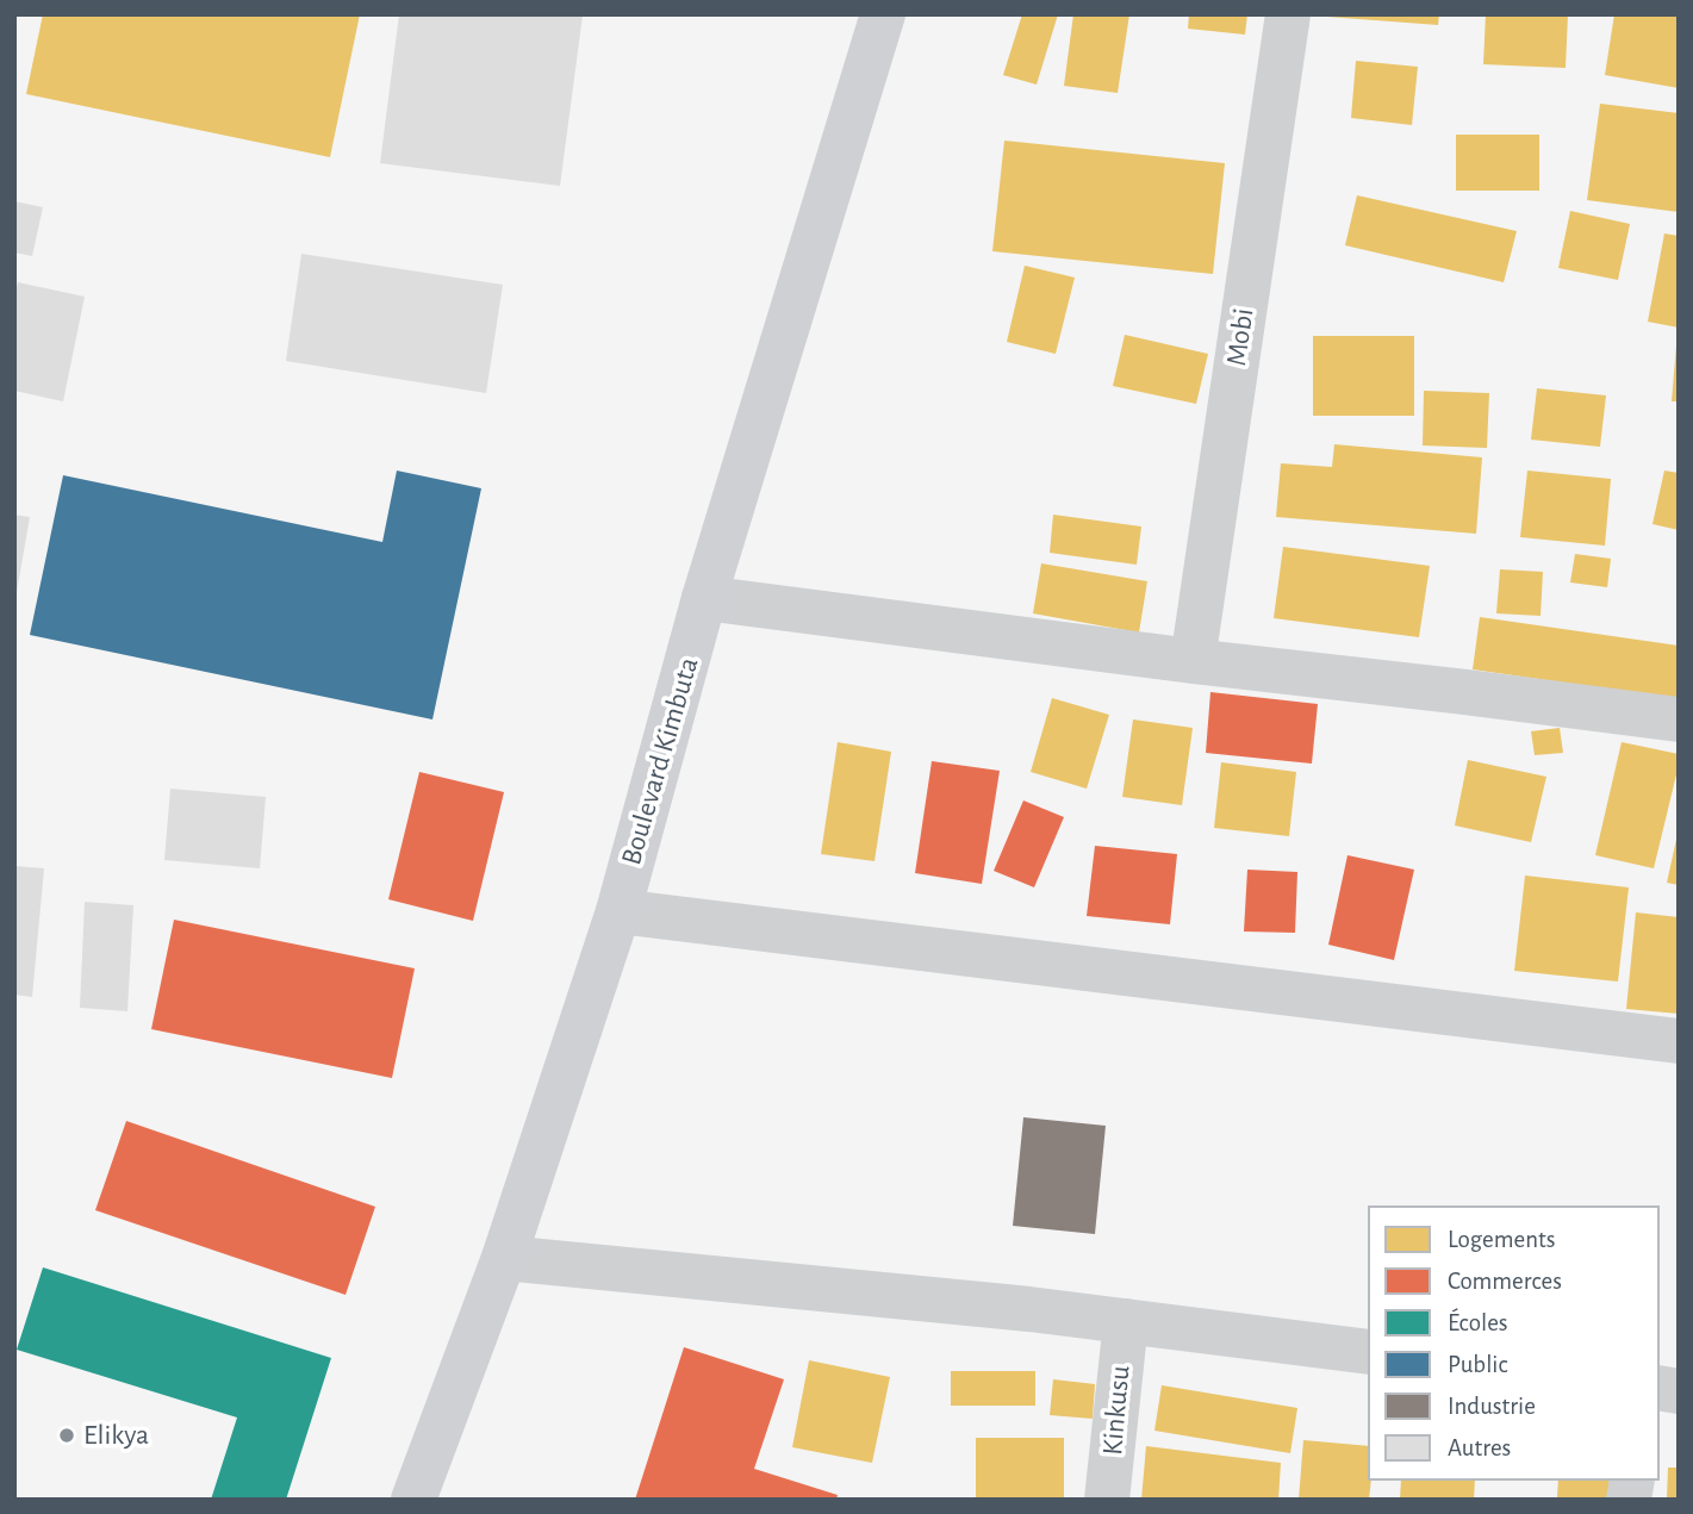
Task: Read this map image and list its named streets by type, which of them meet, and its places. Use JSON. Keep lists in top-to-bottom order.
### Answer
{
  "streets": {
    "street": ["Mobi", "Boulevard Kimbuta", "Kinkusu"]
  },
  "places": ["Elikya"],
  "legend": [
    "Logements",
    "Commerces",
    "Écoles",
    "Public",
    "Industrie",
    "Autres"
  ]
}
